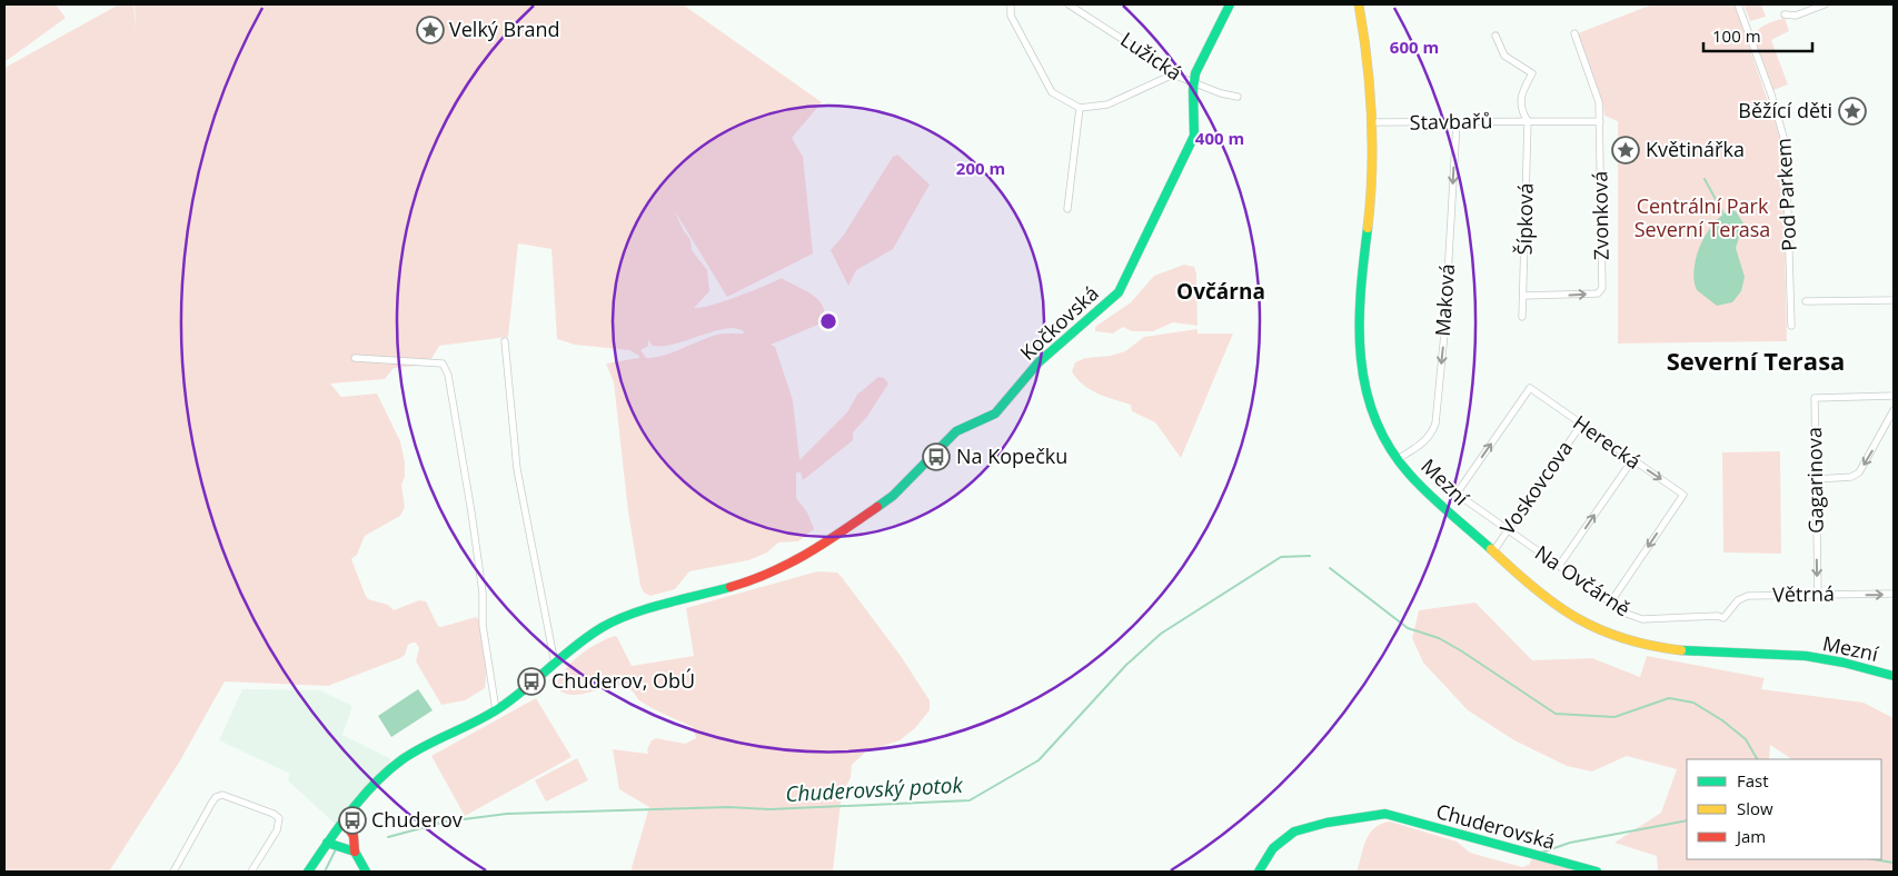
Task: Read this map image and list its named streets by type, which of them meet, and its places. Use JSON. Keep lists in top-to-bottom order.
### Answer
{
  "streets": {
    "street": [
      "Lužická",
      "Stavbařů",
      "Pod Parkem",
      "Zvonková",
      "Šípková",
      "Maková",
      "Kočkovská",
      "Herecká",
      "Gagarinova",
      "Mezní",
      "Voskovcova",
      "Na Ovčárně",
      "Větrná",
      "Chuderovská"
    ]
  },
  "crossings": [
    ["Lužická", "Kočkovská"],
    ["Stavbařů", "Zvonková"],
    ["Stavbařů", "Šípková"],
    ["Stavbařů", "Maková"],
    ["Stavbařů", "Mezní"],
    ["Zvonková", "Šípková"],
    ["Maková", "Mezní"],
    ["Herecká", "Voskovcova"],
    ["Herecká", "Na Ovčárně"],
    ["Gagarinova", "Větrná"],
    ["Mezní", "Voskovcova"],
    ["Voskovcova", "Na Ovčárně"],
    ["Na Ovčárně", "Větrná"]
  ],
  "one_way": ["Maková", "Gagarinova", "Větrná"],
  "districts": ["Ovčárna", "Severní Terasa"],
  "water": ["Chuderovský potok"],
  "parks": ["Centrální Park Severní Terasa"],
  "places": {
    "place": ["Velký Brand", "Běžící děti", "Květinářka"],
    "bus stop": ["Na Kopečku", "Chuderov, ObÚ", "Chuderov"]
  },
  "legend": ["Fast", "Slow", "Jam"],
  "scale_bar": "100 m",
  "rings": ["600 m", "400 m", "200 m"]
}
